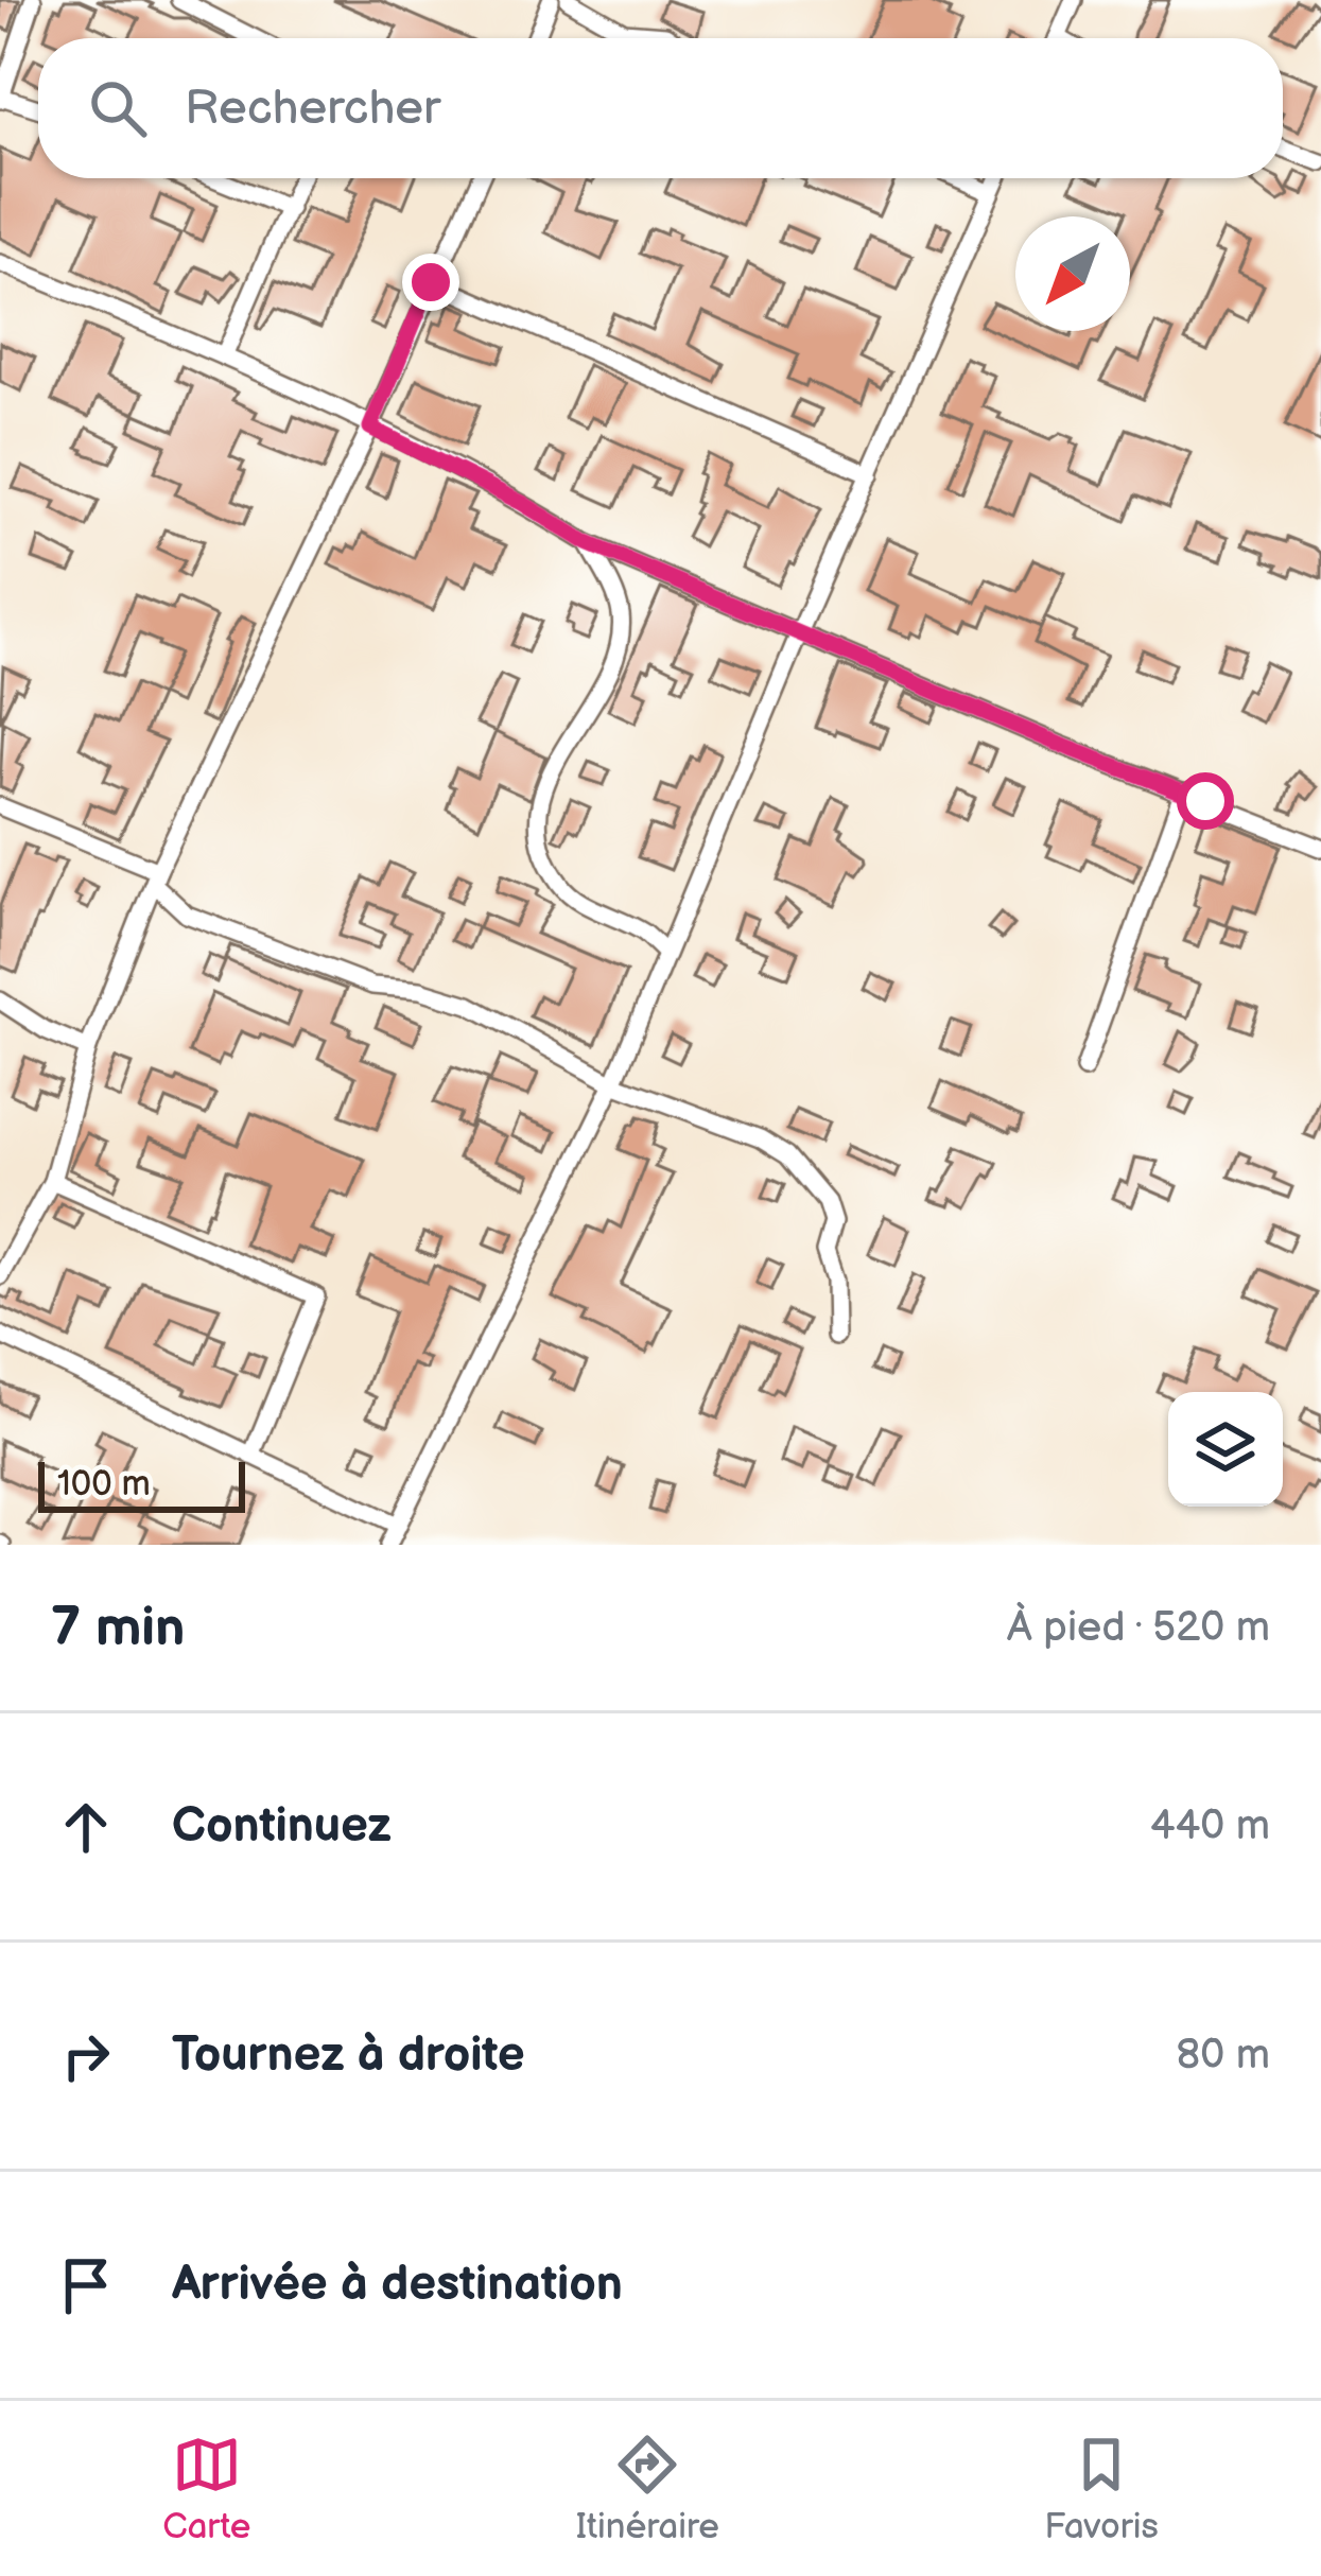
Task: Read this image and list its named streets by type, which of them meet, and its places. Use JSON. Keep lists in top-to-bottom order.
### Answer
{
  "scale_bar": "100 m",
  "north": "bottom left",
  "page": {
    "search": "Rechercher",
    "scale": "100 m",
    "heading": ["7 min", "À pied · 520 m"],
    "list": [
      ["Continuez", "440 m"],
      ["Tournez à droite", "80 m"],
      "Arrivée à destination"
    ],
    "nav": ["Carte", "Itinéraire", "Favoris"]
  }
}
